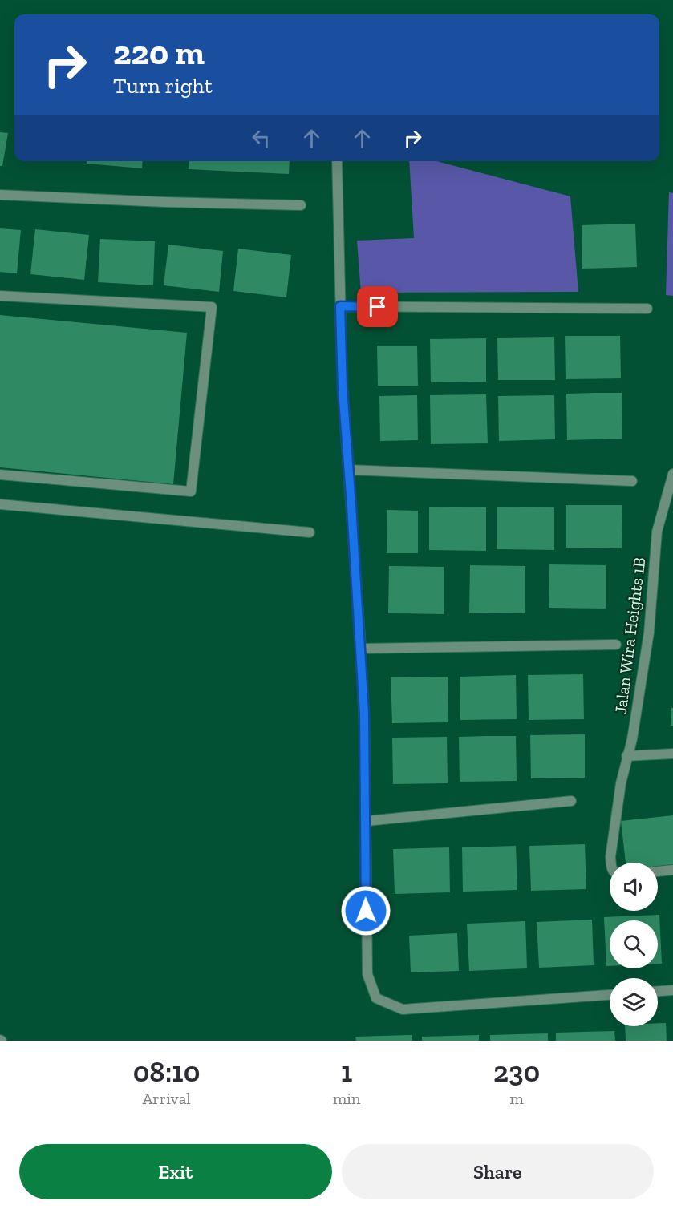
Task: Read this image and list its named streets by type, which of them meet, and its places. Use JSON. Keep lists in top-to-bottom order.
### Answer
{
  "streets": {
    "street": ["Jalan Wira Heights 1B"]
  },
  "page": {
    "turn": ["220 m", "Turn right"],
    "eta": [
      "08:10",
      "Arrival",
      "1",
      "min",
      "230",
      "m"
    ],
    "buttons": ["Exit", "Share"]
  }
}
